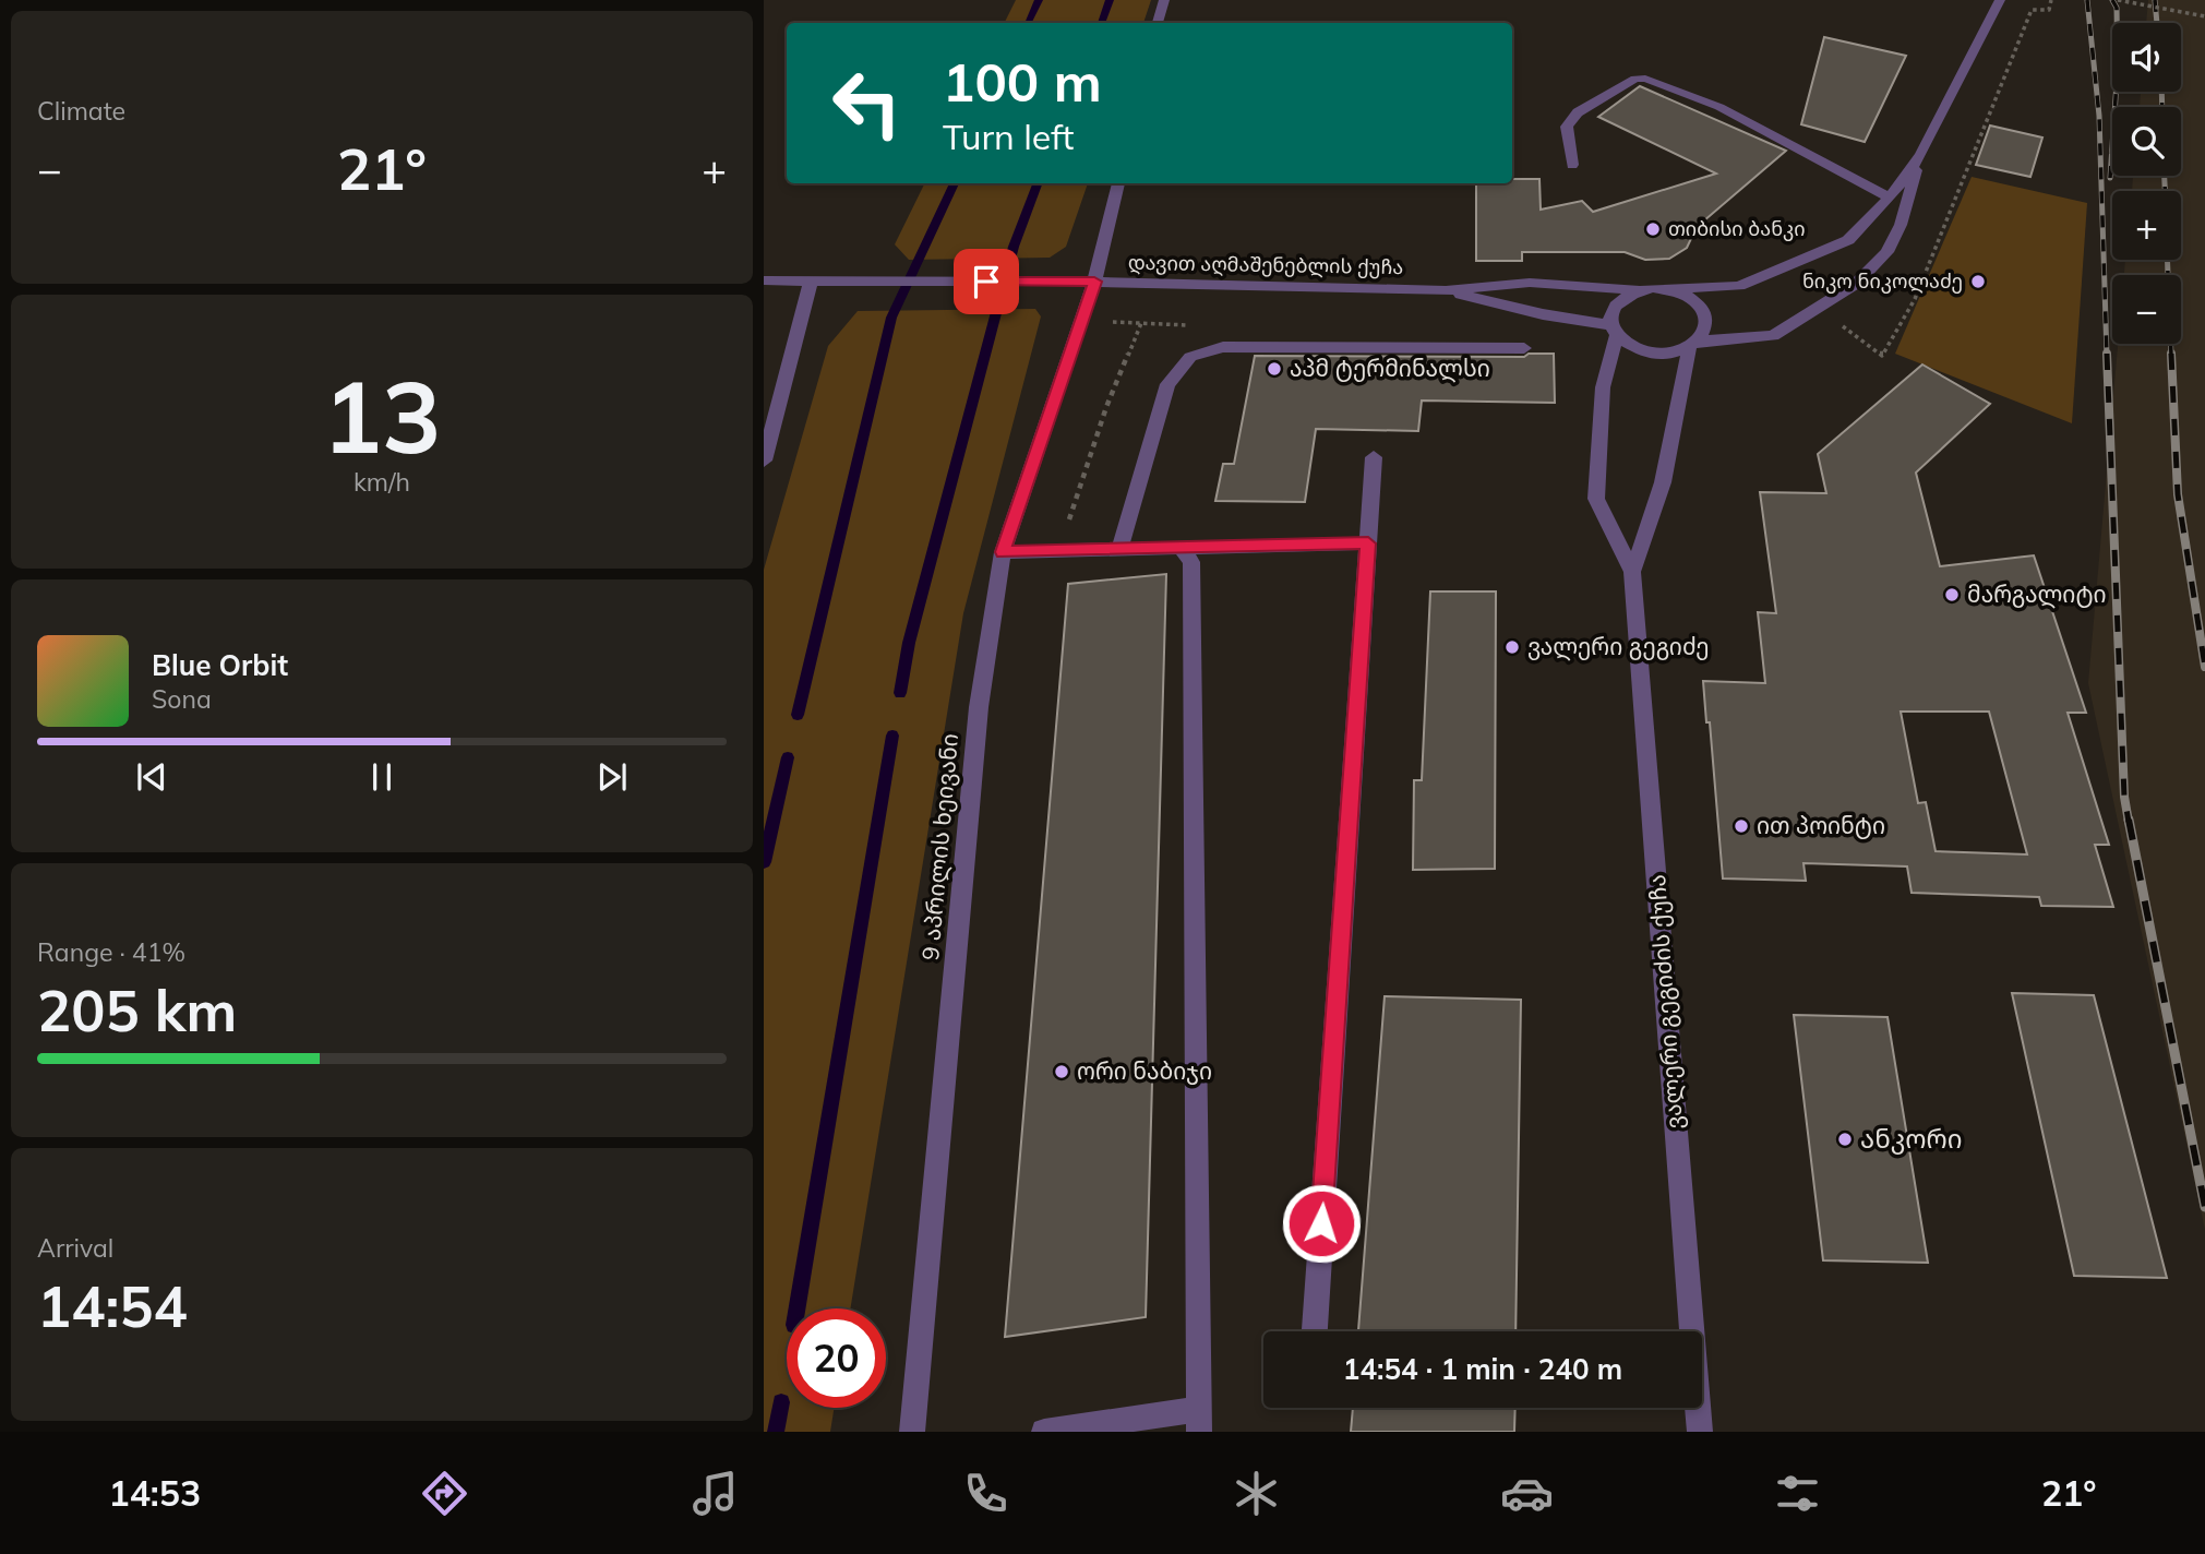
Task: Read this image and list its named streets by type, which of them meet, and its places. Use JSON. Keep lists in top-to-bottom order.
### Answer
{
  "streets": {
    "street": ["დავით აღმაშენებლის ქუჩა", "9 აპრილის ხეივანი", "ვალერი გეგიძის ქუჩა"]
  },
  "crossings": [
    ["დავით აღმაშენებლის ქუჩა", "9 აპრილის ხეივანი"],
    ["დავით აღმაშენებლის ქუჩა", "ვალერი გეგიძის ქუჩა"]
  ],
  "places": [
    "თიბისი ბანკი",
    "ნიკო ნიკოლაძე",
    "აპმ ტერმინალსი",
    "მარგალიტი",
    "ვალერი გეგიძე",
    "ით პოინტი",
    "ორი ნაბიჯი",
    "ანკორი"
  ],
  "page": {
    "tile": [
      "Climate",
      ["13", "km/h"],
      ["Range · 41%", "205 km"],
      ["Arrival", "14:54"]
    ],
    "map_buttons": ["+", "−"],
    "turn": ["100 m", "Turn left"],
    "heat": ["−", "21°", "+"],
    "song": ["Blue Orbit", "Sona"],
    "limit": "20",
    "trip": "14:54 · 1 min · 240 m",
    "tabs": ["14:53", "21°"]
  }
}
